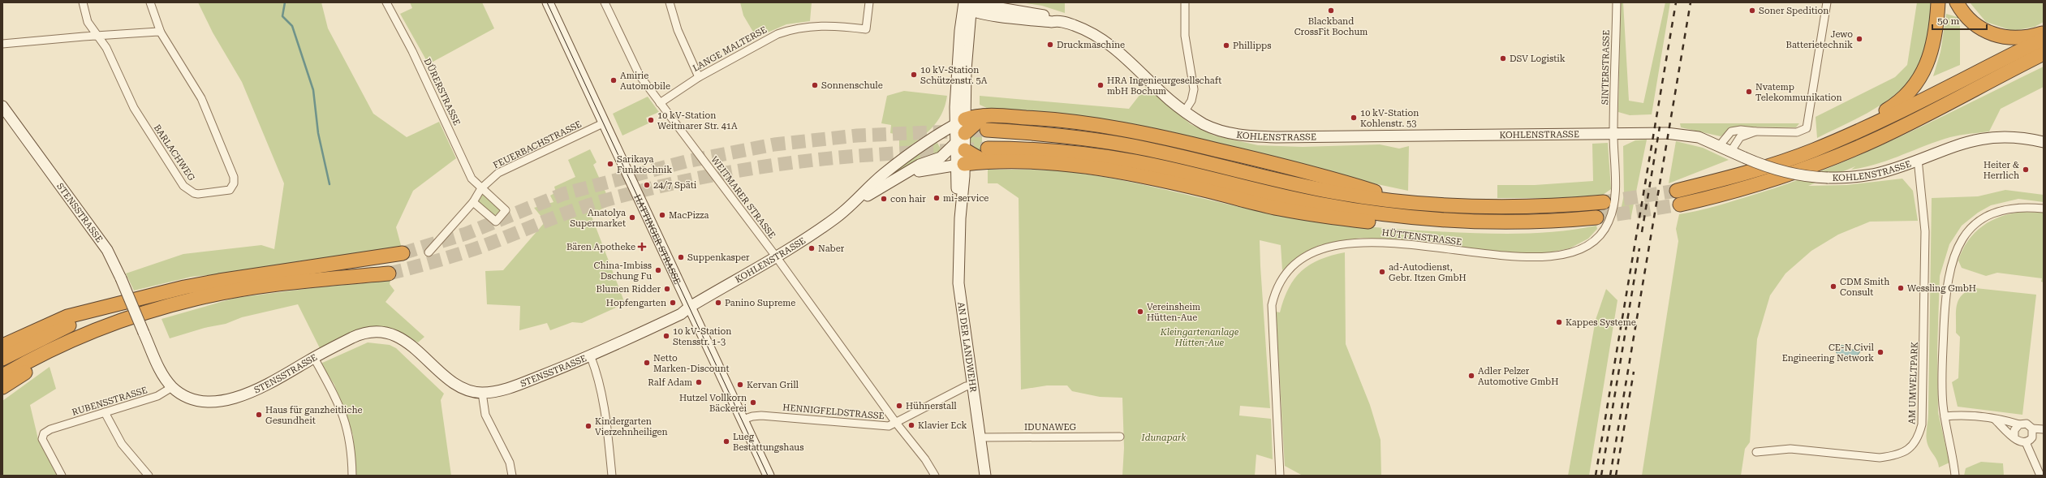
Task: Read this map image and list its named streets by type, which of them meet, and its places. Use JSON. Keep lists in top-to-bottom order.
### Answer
{
  "streets": {
    "street": [
      "LANGE MALTERSE",
      "SINTERSTRASSE",
      "DÜRERSTRASSE",
      "KOHLENSTRASSE",
      "FEUERBACHSTRASSE",
      "BARLACHWEG",
      "WEITMARER STRASSE",
      "STENSSTRASSE",
      "HÜTTENSTRASSE",
      "HATTINGER STRASSE",
      "AN DER LANDWEHR",
      "AM UMWELTPARK",
      "RUBENSSTRASSE",
      "HENNIGFELDSTRASSE",
      "IDUNAWEG"
    ]
  },
  "crossings": [
    ["LANGE MALTERSE", "WEITMARER STRASSE"],
    ["SINTERSTRASSE", "KOHLENSTRASSE"],
    ["SINTERSTRASSE", "HÜTTENSTRASSE"],
    ["DÜRERSTRASSE", "FEUERBACHSTRASSE"],
    ["KOHLENSTRASSE", "WEITMARER STRASSE"],
    ["KOHLENSTRASSE", "STENSSTRASSE"],
    ["KOHLENSTRASSE", "HÜTTENSTRASSE"],
    ["KOHLENSTRASSE", "HATTINGER STRASSE"],
    ["KOHLENSTRASSE", "AN DER LANDWEHR"],
    ["KOHLENSTRASSE", "AM UMWELTPARK"],
    ["FEUERBACHSTRASSE", "HATTINGER STRASSE"],
    ["WEITMARER STRASSE", "HENNIGFELDSTRASSE"],
    ["STENSSTRASSE", "HATTINGER STRASSE"],
    ["STENSSTRASSE", "RUBENSSTRASSE"],
    ["HATTINGER STRASSE", "HENNIGFELDSTRASSE"],
    ["AN DER LANDWEHR", "HENNIGFELDSTRASSE"],
    ["AN DER LANDWEHR", "IDUNAWEG"]
  ],
  "parks": ["Kleingartenanlage Hütten-Aue", "Idunapark"],
  "places": {
    "other": [
      "Blackband CrossFit Bochum",
      "Soner Spedition",
      "Jewo Batterietechnik",
      "Druckmaschine",
      "Phillipps",
      "DSV Logistik",
      "10 kV-Station Schützenstr. 5A",
      "Amirie Automobile",
      "Sonnenschule",
      "HRA Ingenieurgesellschaft mbH Bochum",
      "Nvatemp Telekommunikation",
      "10 kV-Station Kohlenstr. 53",
      "10 kV-Station Weitmarer Str. 41A",
      "Sarikaya Funktechnik",
      "Heiter & Herrlich",
      "24/7 Späti",
      "mi-service",
      "con hair",
      "MacPizza",
      "Anatolya Supermarket",
      "Naber",
      "Suppenkasper",
      "China-Imbiss Dschung Fu",
      "ad-Autodienst, Gebr. Itzen GmbH",
      "CDM Smith Consult",
      "Wessling GmbH",
      "Blumen Ridder",
      "Hopfengarten",
      "Panino Supreme",
      "Vereinsheim Hütten-Aue",
      "Kappes Systeme",
      "10 kV-Station Stensstr. 1-3",
      "CE-N Civil Engineering Network",
      "Netto Marken-Discount",
      "Adler Pelzer Automotive GmbH",
      "Ralf Adam",
      "Kervan Grill",
      "Hutzel Vollkorn Bäckerei",
      "Hühnerstall",
      "Haus für ganzheitliche Gesundheit",
      "Klavier Eck",
      "Kindergarten Vierzehnheiligen",
      "Lueg Bestattungshaus"
    ],
    "health": ["Bären Apotheke"]
  },
  "scale_bar": "50 m"
}
